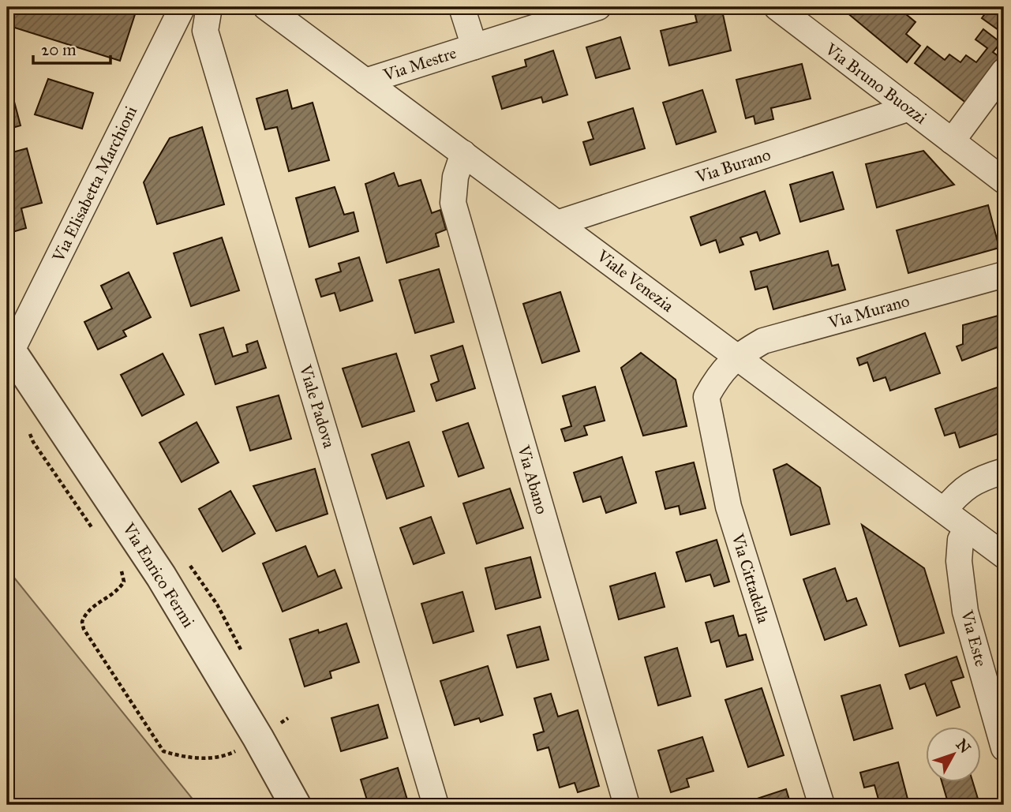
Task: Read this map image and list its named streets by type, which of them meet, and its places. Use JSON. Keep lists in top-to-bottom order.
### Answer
{
  "streets": {
    "street": [
      "Via Mestre",
      "Via Bruno Buozzi",
      "Via Burano",
      "Via Elisabetta Marchioni",
      "Viale Venezia",
      "Via Murano",
      "Viale Padova",
      "Via Abano",
      "Via Enrico Fermi",
      "Via Cittadella",
      "Via Este"
    ]
  },
  "crossings": [
    ["Via Mestre", "Viale Venezia"],
    ["Via Bruno Buozzi", "Via Burano"],
    ["Via Burano", "Viale Venezia"],
    ["Via Elisabetta Marchioni", "Via Enrico Fermi"],
    ["Viale Venezia", "Via Murano"],
    ["Viale Venezia", "Via Abano"],
    ["Viale Venezia", "Via Cittadella"],
    ["Viale Venezia", "Via Este"],
    ["Via Murano", "Via Cittadella"]
  ],
  "scale_bar": "20 m",
  "north": "top right"
}
